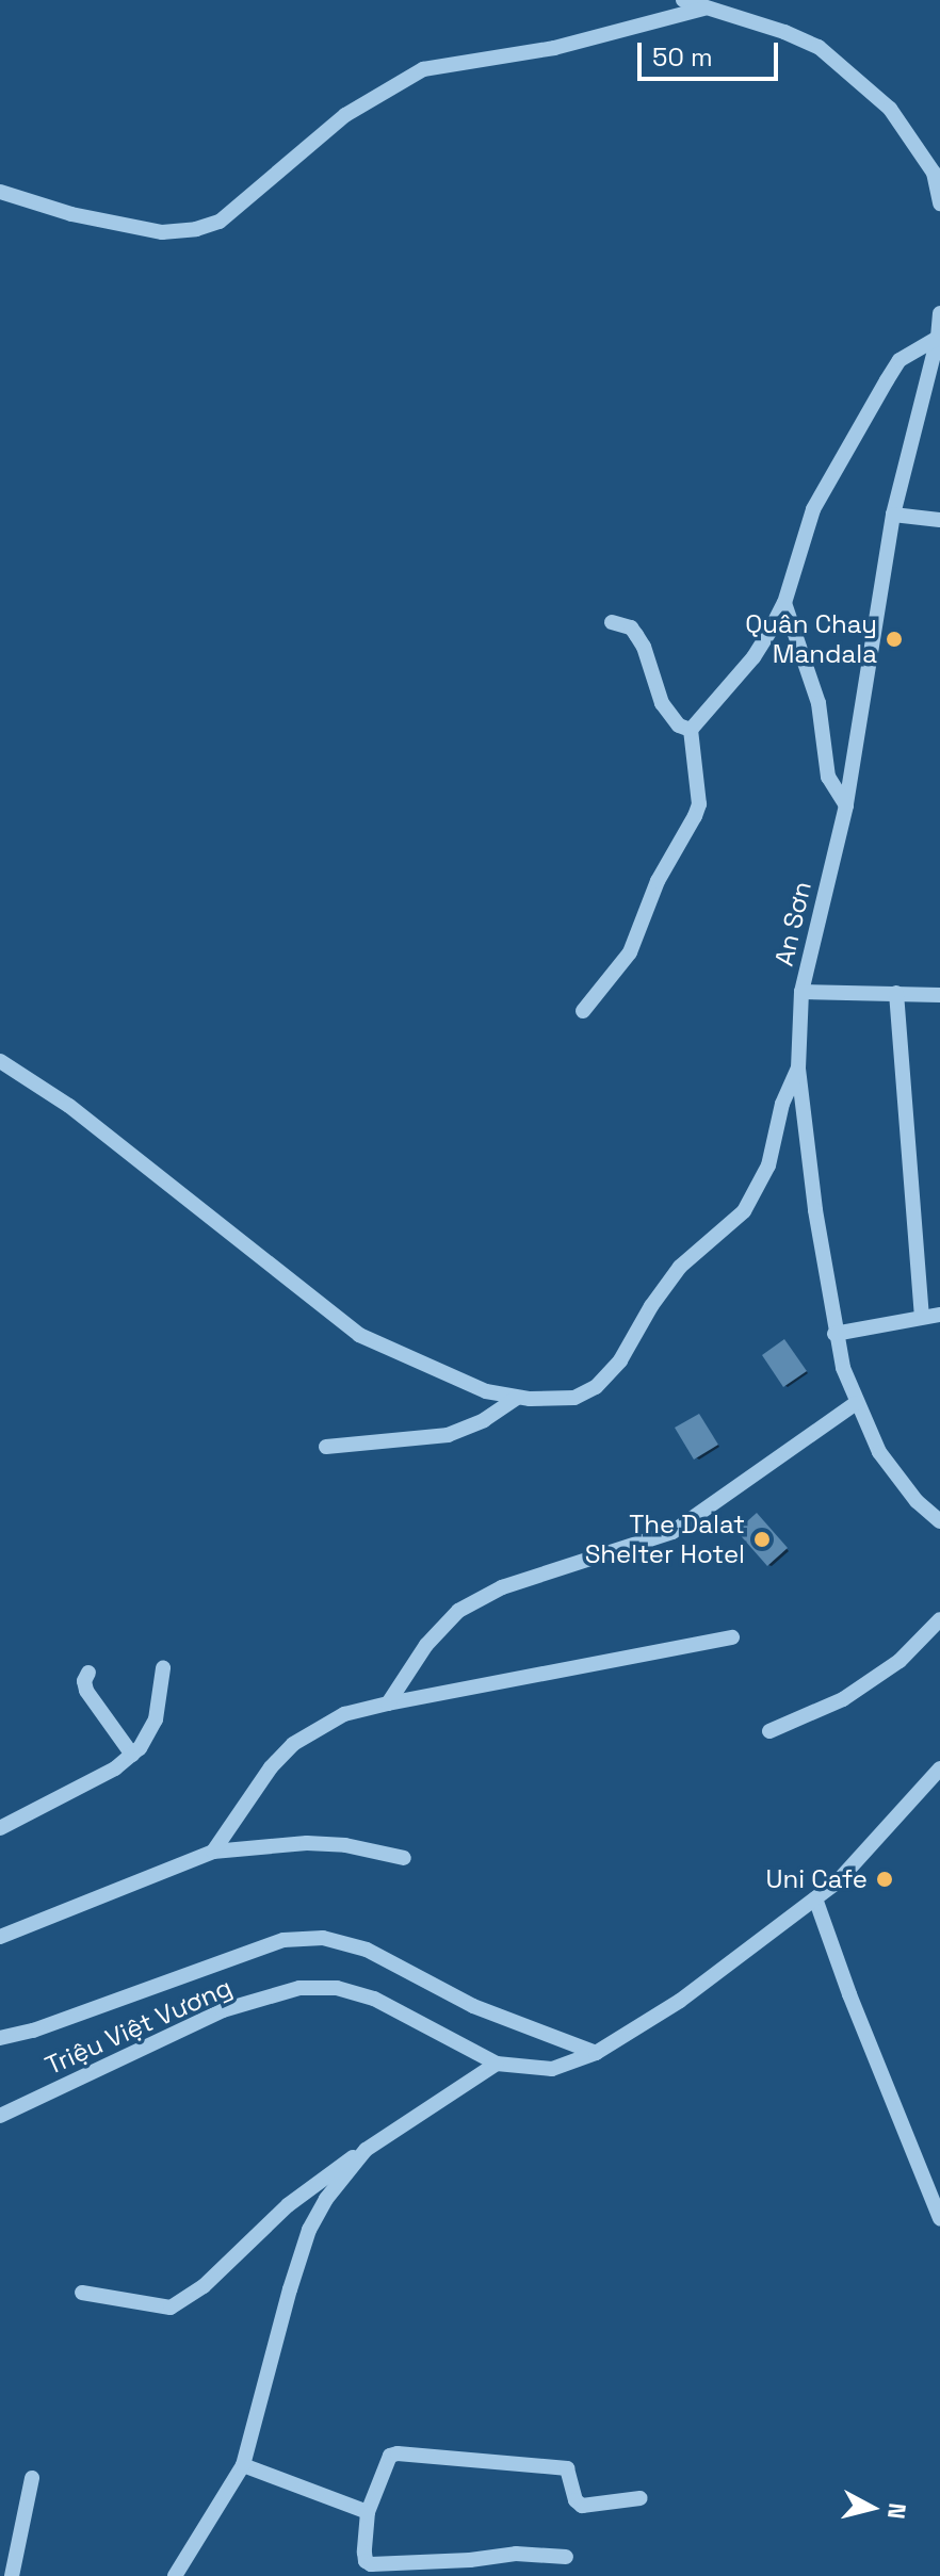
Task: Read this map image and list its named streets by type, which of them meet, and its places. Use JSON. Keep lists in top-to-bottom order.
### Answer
{
  "streets": {
    "street": ["An Sơn", "Triệu Việt Vương"]
  },
  "places": ["Quân Chay Mandala", "The Dalat Shelter Hotel", "Uni Cafe"],
  "scale_bar": "50 m",
  "north": "right"
}
